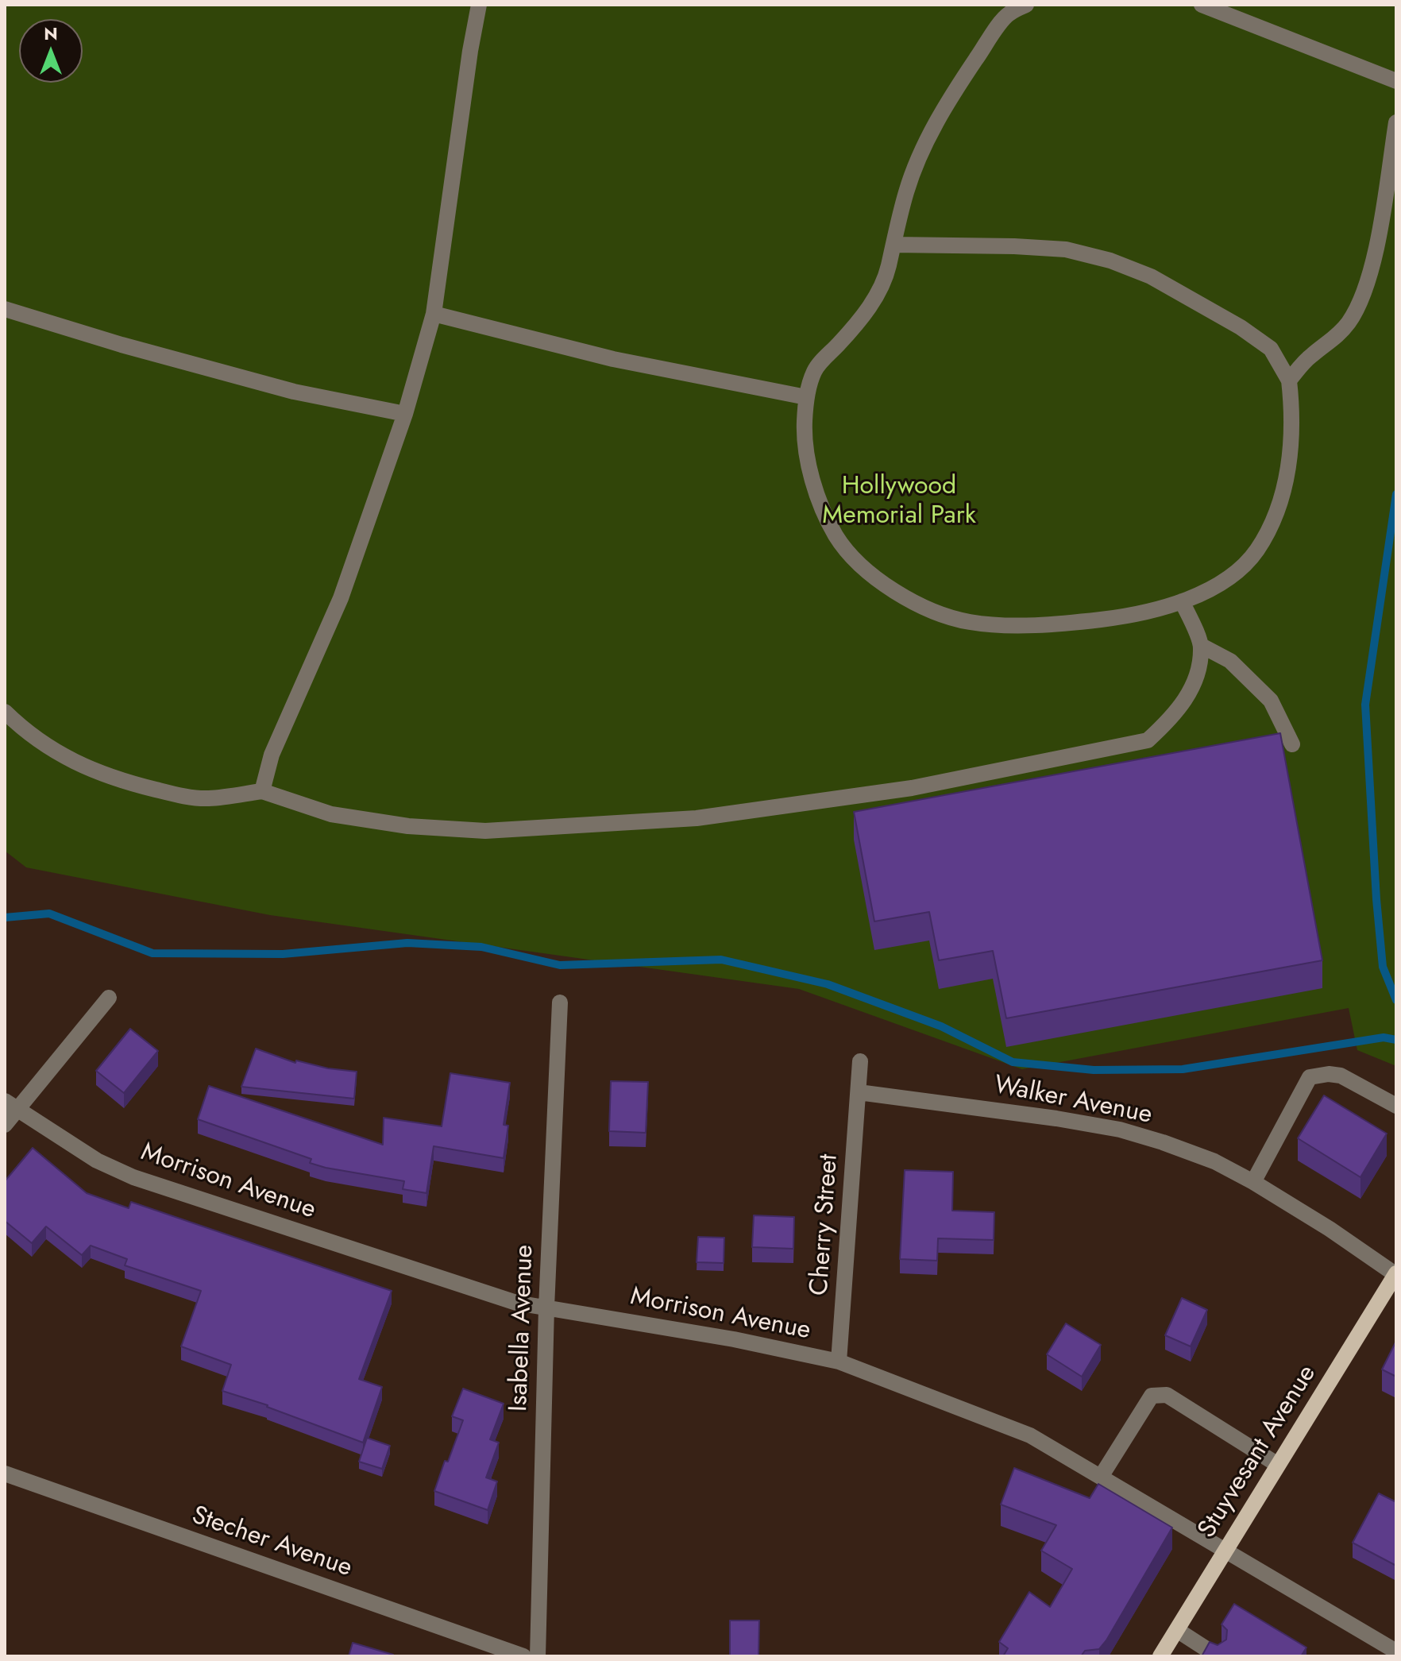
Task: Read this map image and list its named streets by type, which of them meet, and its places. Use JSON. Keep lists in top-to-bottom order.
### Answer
{
  "streets": {
    "main road": ["Stuyvesant Avenue"],
    "street": [
      "Walker Avenue",
      "Morrison Avenue",
      "Cherry Street",
      "Isabella Avenue",
      "Stecher Avenue"
    ]
  },
  "crossings": [
    ["Walker Avenue", "Cherry Street"],
    ["Walker Avenue", "Stuyvesant Avenue"],
    ["Morrison Avenue", "Cherry Street"],
    ["Morrison Avenue", "Isabella Avenue"],
    ["Morrison Avenue", "Stuyvesant Avenue"]
  ],
  "parks": ["Hollywood Memorial Park"],
  "north": "top"
}
